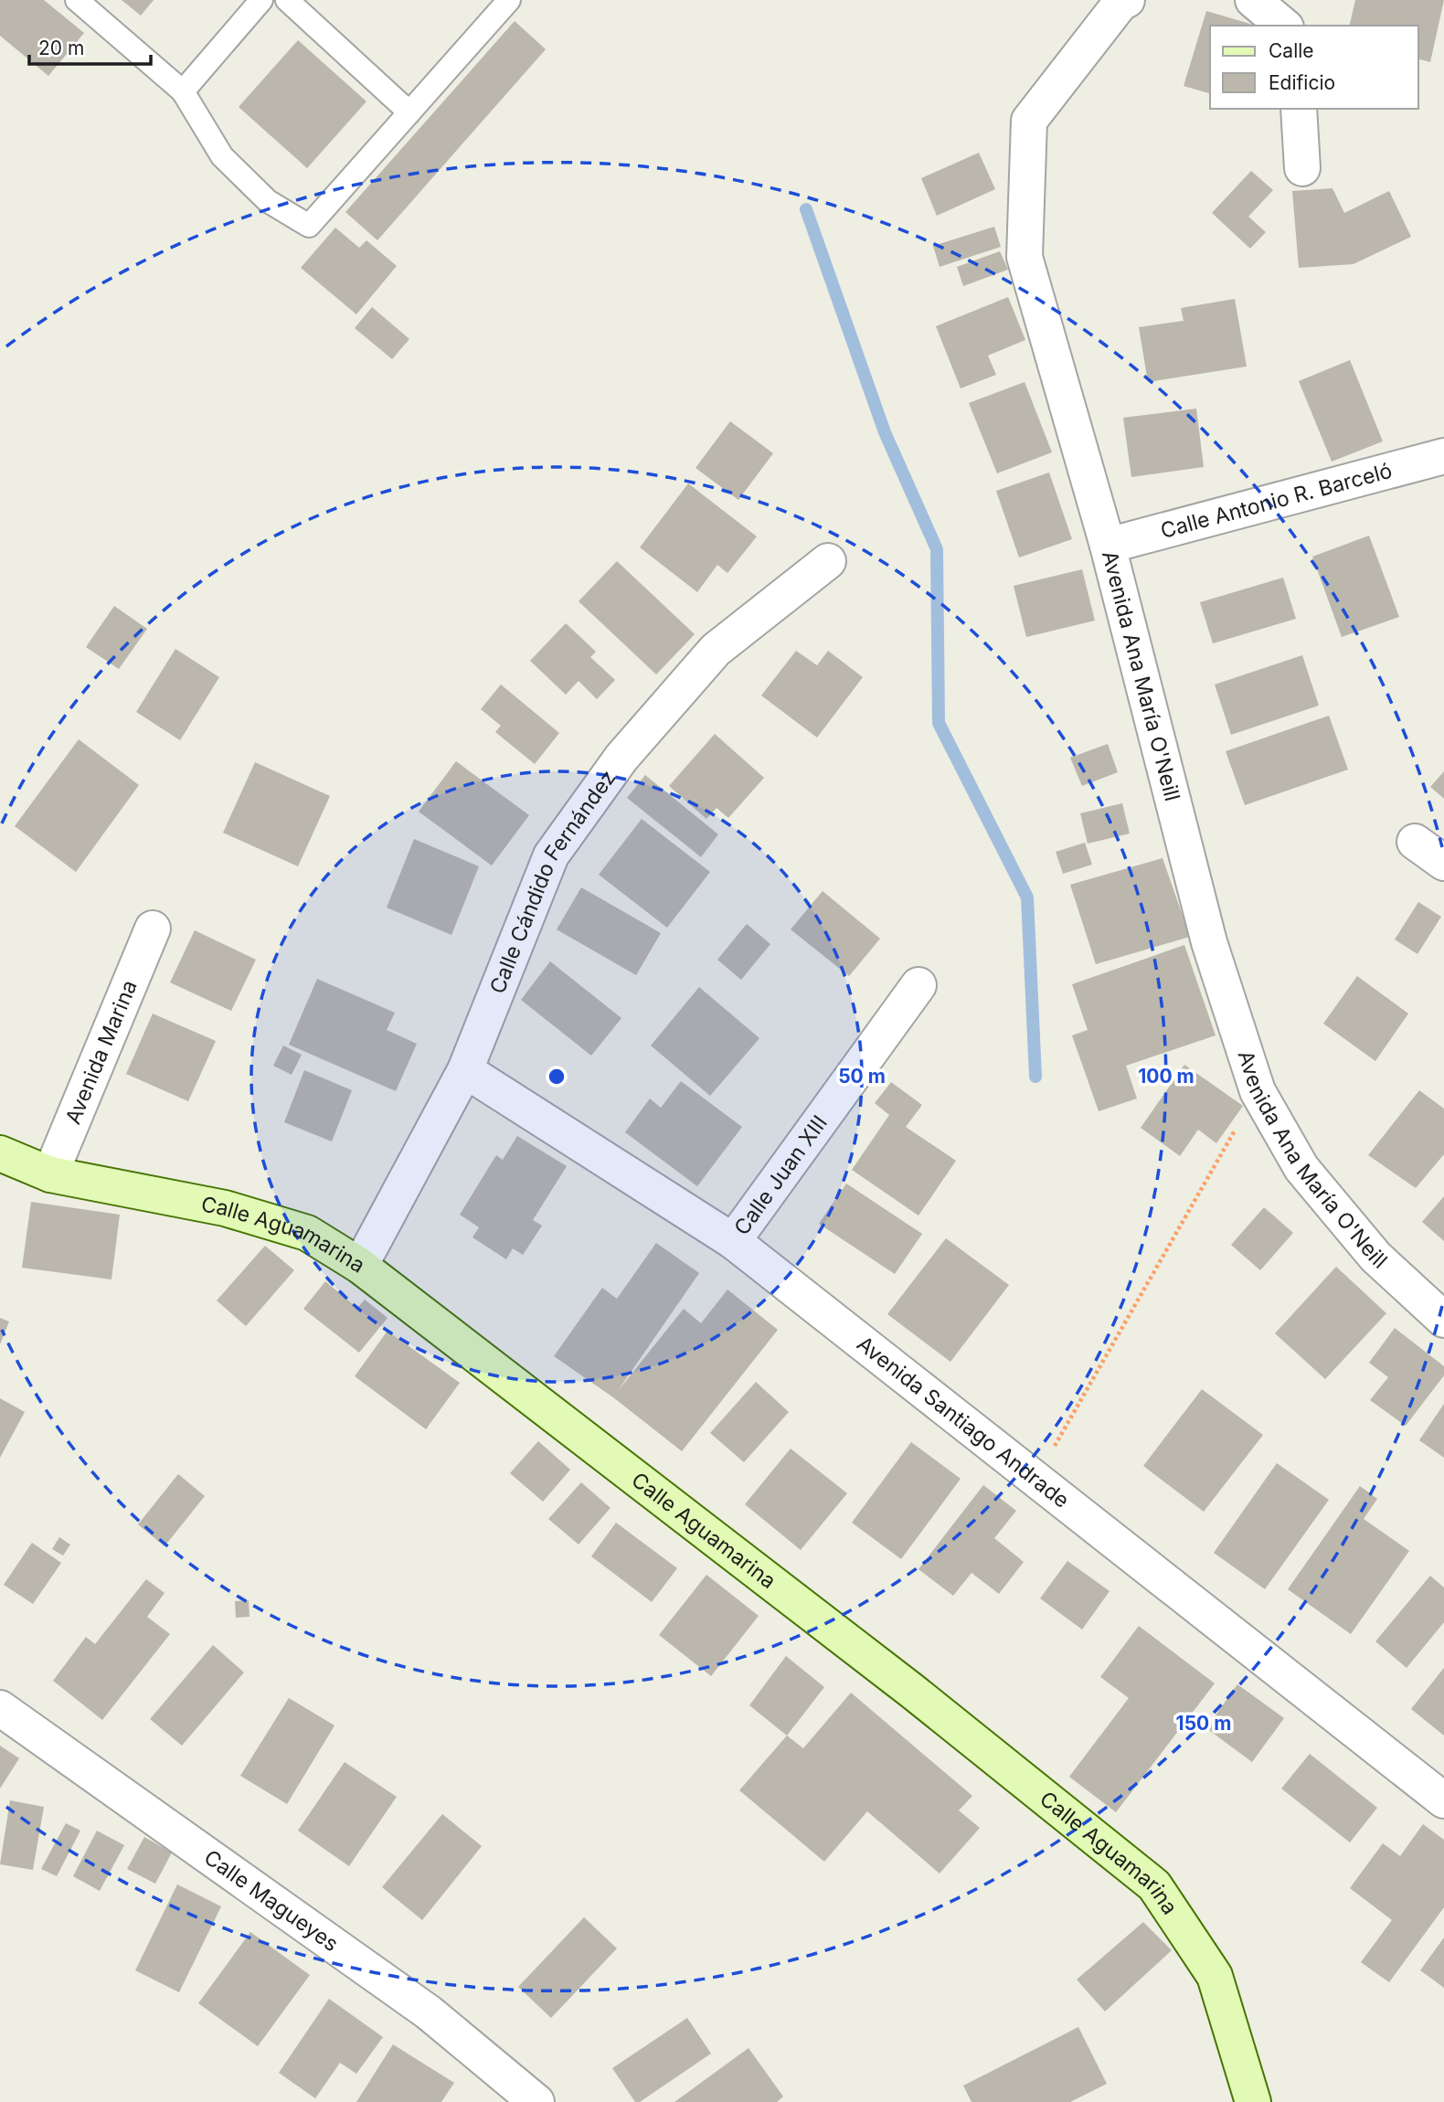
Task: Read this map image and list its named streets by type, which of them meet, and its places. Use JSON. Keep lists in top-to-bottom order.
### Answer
{
  "streets": {
    "street": [
      "Calle Antonio R. Barceló",
      "Avenida Ana María O'Neill",
      "Calle Cándido Fernández",
      "Avenida Marina",
      "Calle Juan XIII",
      "Calle Aguamarina",
      "Avenida Santiago Andrade",
      "Calle Magueyes"
    ]
  },
  "crossings": [
    ["Calle Antonio R. Barceló", "Avenida Ana María O'Neill"],
    ["Calle Cándido Fernández", "Calle Aguamarina"],
    ["Calle Cándido Fernández", "Avenida Santiago Andrade"],
    ["Avenida Marina", "Calle Aguamarina"],
    ["Calle Juan XIII", "Avenida Santiago Andrade"]
  ],
  "legend": ["Calle", "Edificio"],
  "scale_bar": "20 m",
  "rings": ["50 m", "100 m", "150 m"]
}
